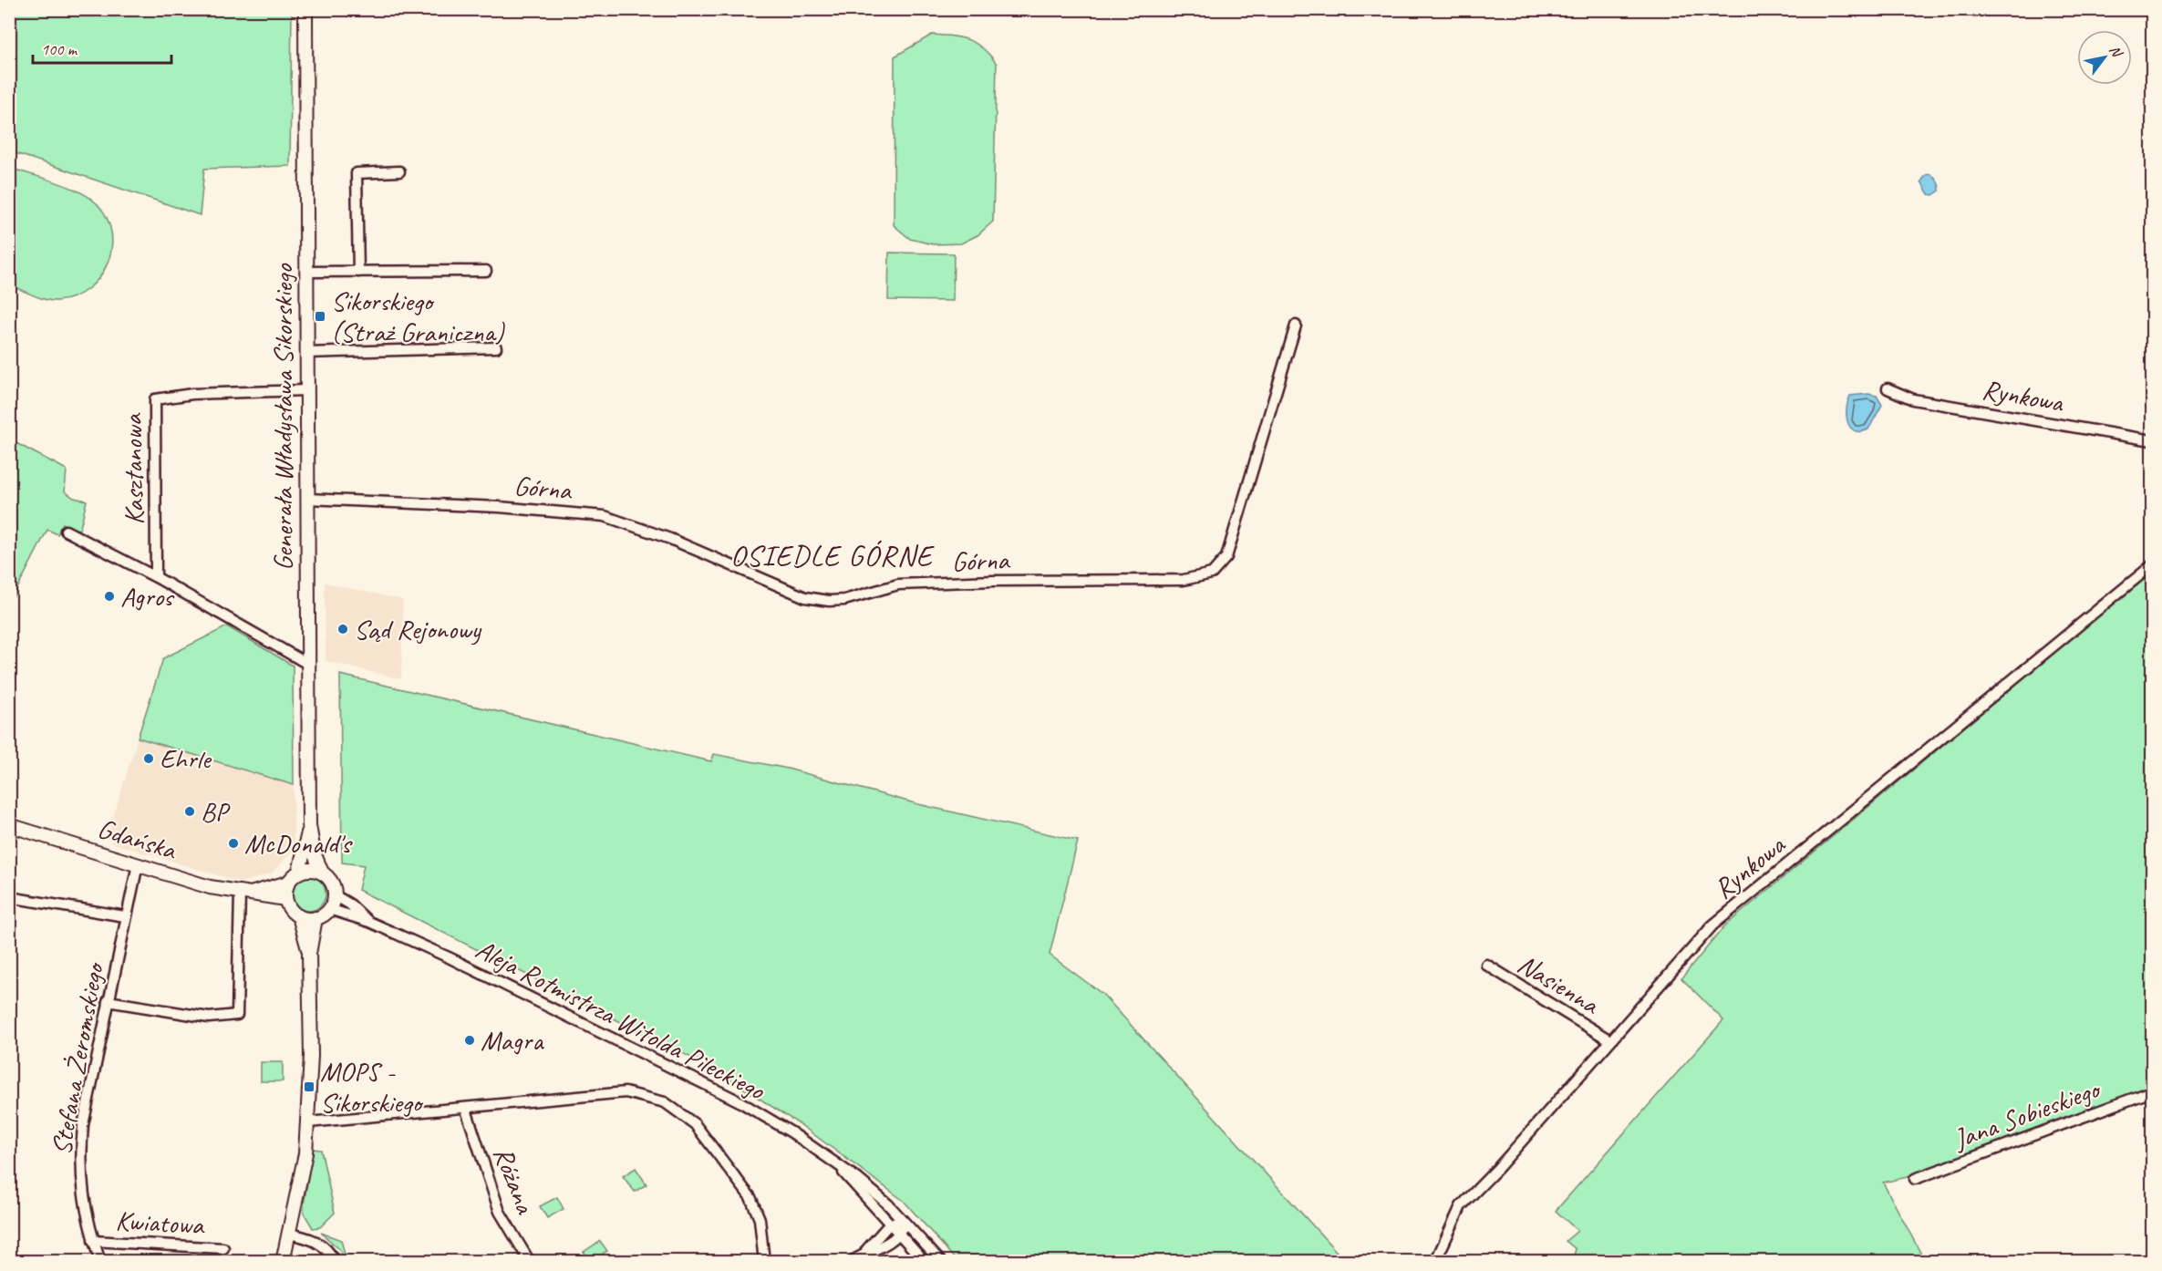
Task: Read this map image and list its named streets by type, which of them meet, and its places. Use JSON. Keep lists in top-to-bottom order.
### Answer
{
  "streets": {
    "main road": ["Generała Władysława Sikorskiego", "Gdańska"],
    "street": [
      "Rynkowa",
      "Kasztanowa",
      "Górna",
      "Nasienna",
      "Aleja Rotmistrza Witolda Pileckiego",
      "Stefana Żeromskiego",
      "Jana Sobieskiego",
      "Różana",
      "Kwiatowa"
    ]
  },
  "crossings": [
    ["Rynkowa", "Nasienna"],
    ["Generała Władysława Sikorskiego", "Kasztanowa"],
    ["Generała Władysława Sikorskiego", "Górna"],
    ["Generała Władysława Sikorskiego", "Gdańska"],
    ["Generała Władysława Sikorskiego", "Aleja Rotmistrza Witolda Pileckiego"],
    ["Gdańska", "Aleja Rotmistrza Witolda Pileckiego"],
    ["Gdańska", "Stefana Żeromskiego"],
    ["Stefana Żeromskiego", "Kwiatowa"]
  ],
  "districts": ["OSIEDLE GÓRNE"],
  "places": {
    "transit": ["Sikorskiego (Straż Graniczna)", "MOPS - Sikorskiego"],
    "other": [
      "Agros",
      "Sąd Rejonowy",
      "Ehrle",
      "BP",
      "McDonald's",
      "Magra"
    ]
  },
  "scale_bar": "100 m",
  "north": "top right"
}
